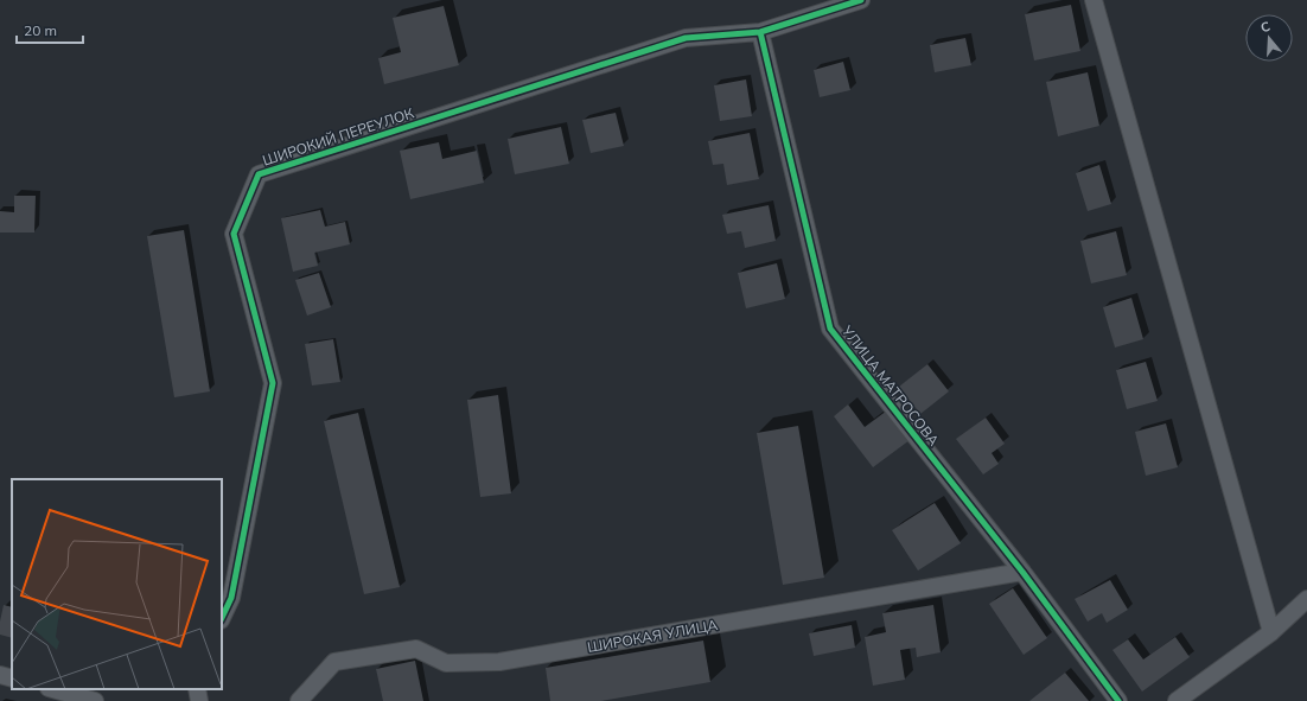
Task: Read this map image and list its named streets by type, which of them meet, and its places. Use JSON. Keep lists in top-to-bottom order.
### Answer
{
  "streets": {
    "street": ["ШИРОКИЙ ПЕРЕУЛОК", "УЛИЦА МАТРОСОВА", "ШИРОКАЯ УЛИЦА"]
  },
  "crossings": [
    ["ШИРОКИЙ ПЕРЕУЛОК", "УЛИЦА МАТРОСОВА"],
    ["УЛИЦА МАТРОСОВА", "ШИРОКАЯ УЛИЦА"]
  ],
  "scale_bar": "20 m",
  "north": "top"
}
